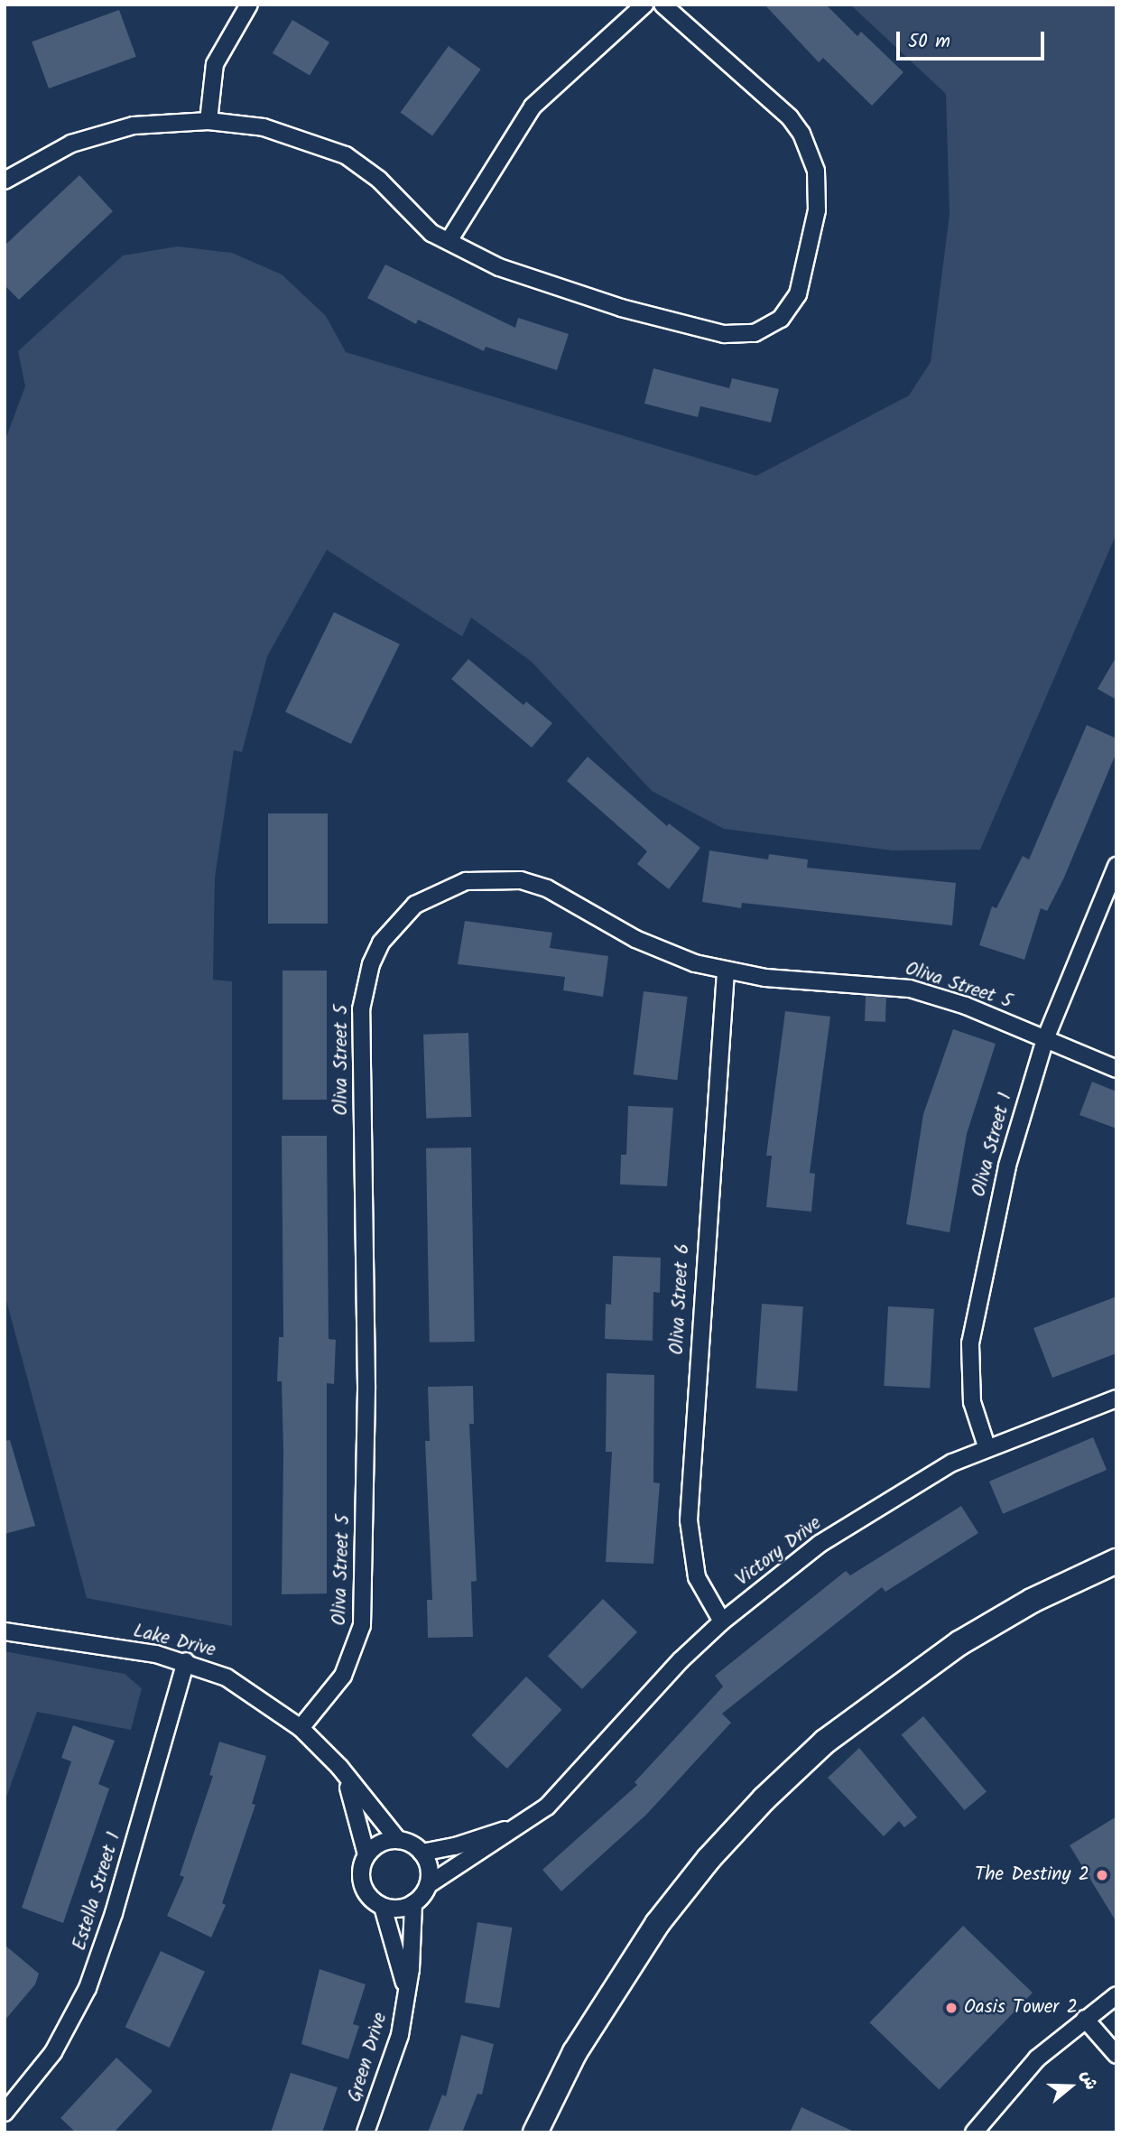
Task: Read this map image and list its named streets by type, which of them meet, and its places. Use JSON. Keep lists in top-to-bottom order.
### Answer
{
  "streets": {
    "street": [
      "Oliva Street 5",
      "Oliva Street 1",
      "Oliva Street 6",
      "Victory Drive",
      "Lake Drive",
      "Estella Street 1",
      "Green Drive"
    ]
  },
  "crossings": [
    ["Oliva Street 5", "Oliva Street 1"],
    ["Oliva Street 5", "Oliva Street 6"],
    ["Oliva Street 5", "Lake Drive"],
    ["Oliva Street 1", "Victory Drive"],
    ["Oliva Street 6", "Victory Drive"],
    ["Victory Drive", "Lake Drive"],
    ["Victory Drive", "Green Drive"],
    ["Lake Drive", "Estella Street 1"],
    ["Lake Drive", "Green Drive"]
  ],
  "places": ["The Destiny 2", "Oasis Tower 2"],
  "scale_bar": "50 m",
  "north": "right"
}
